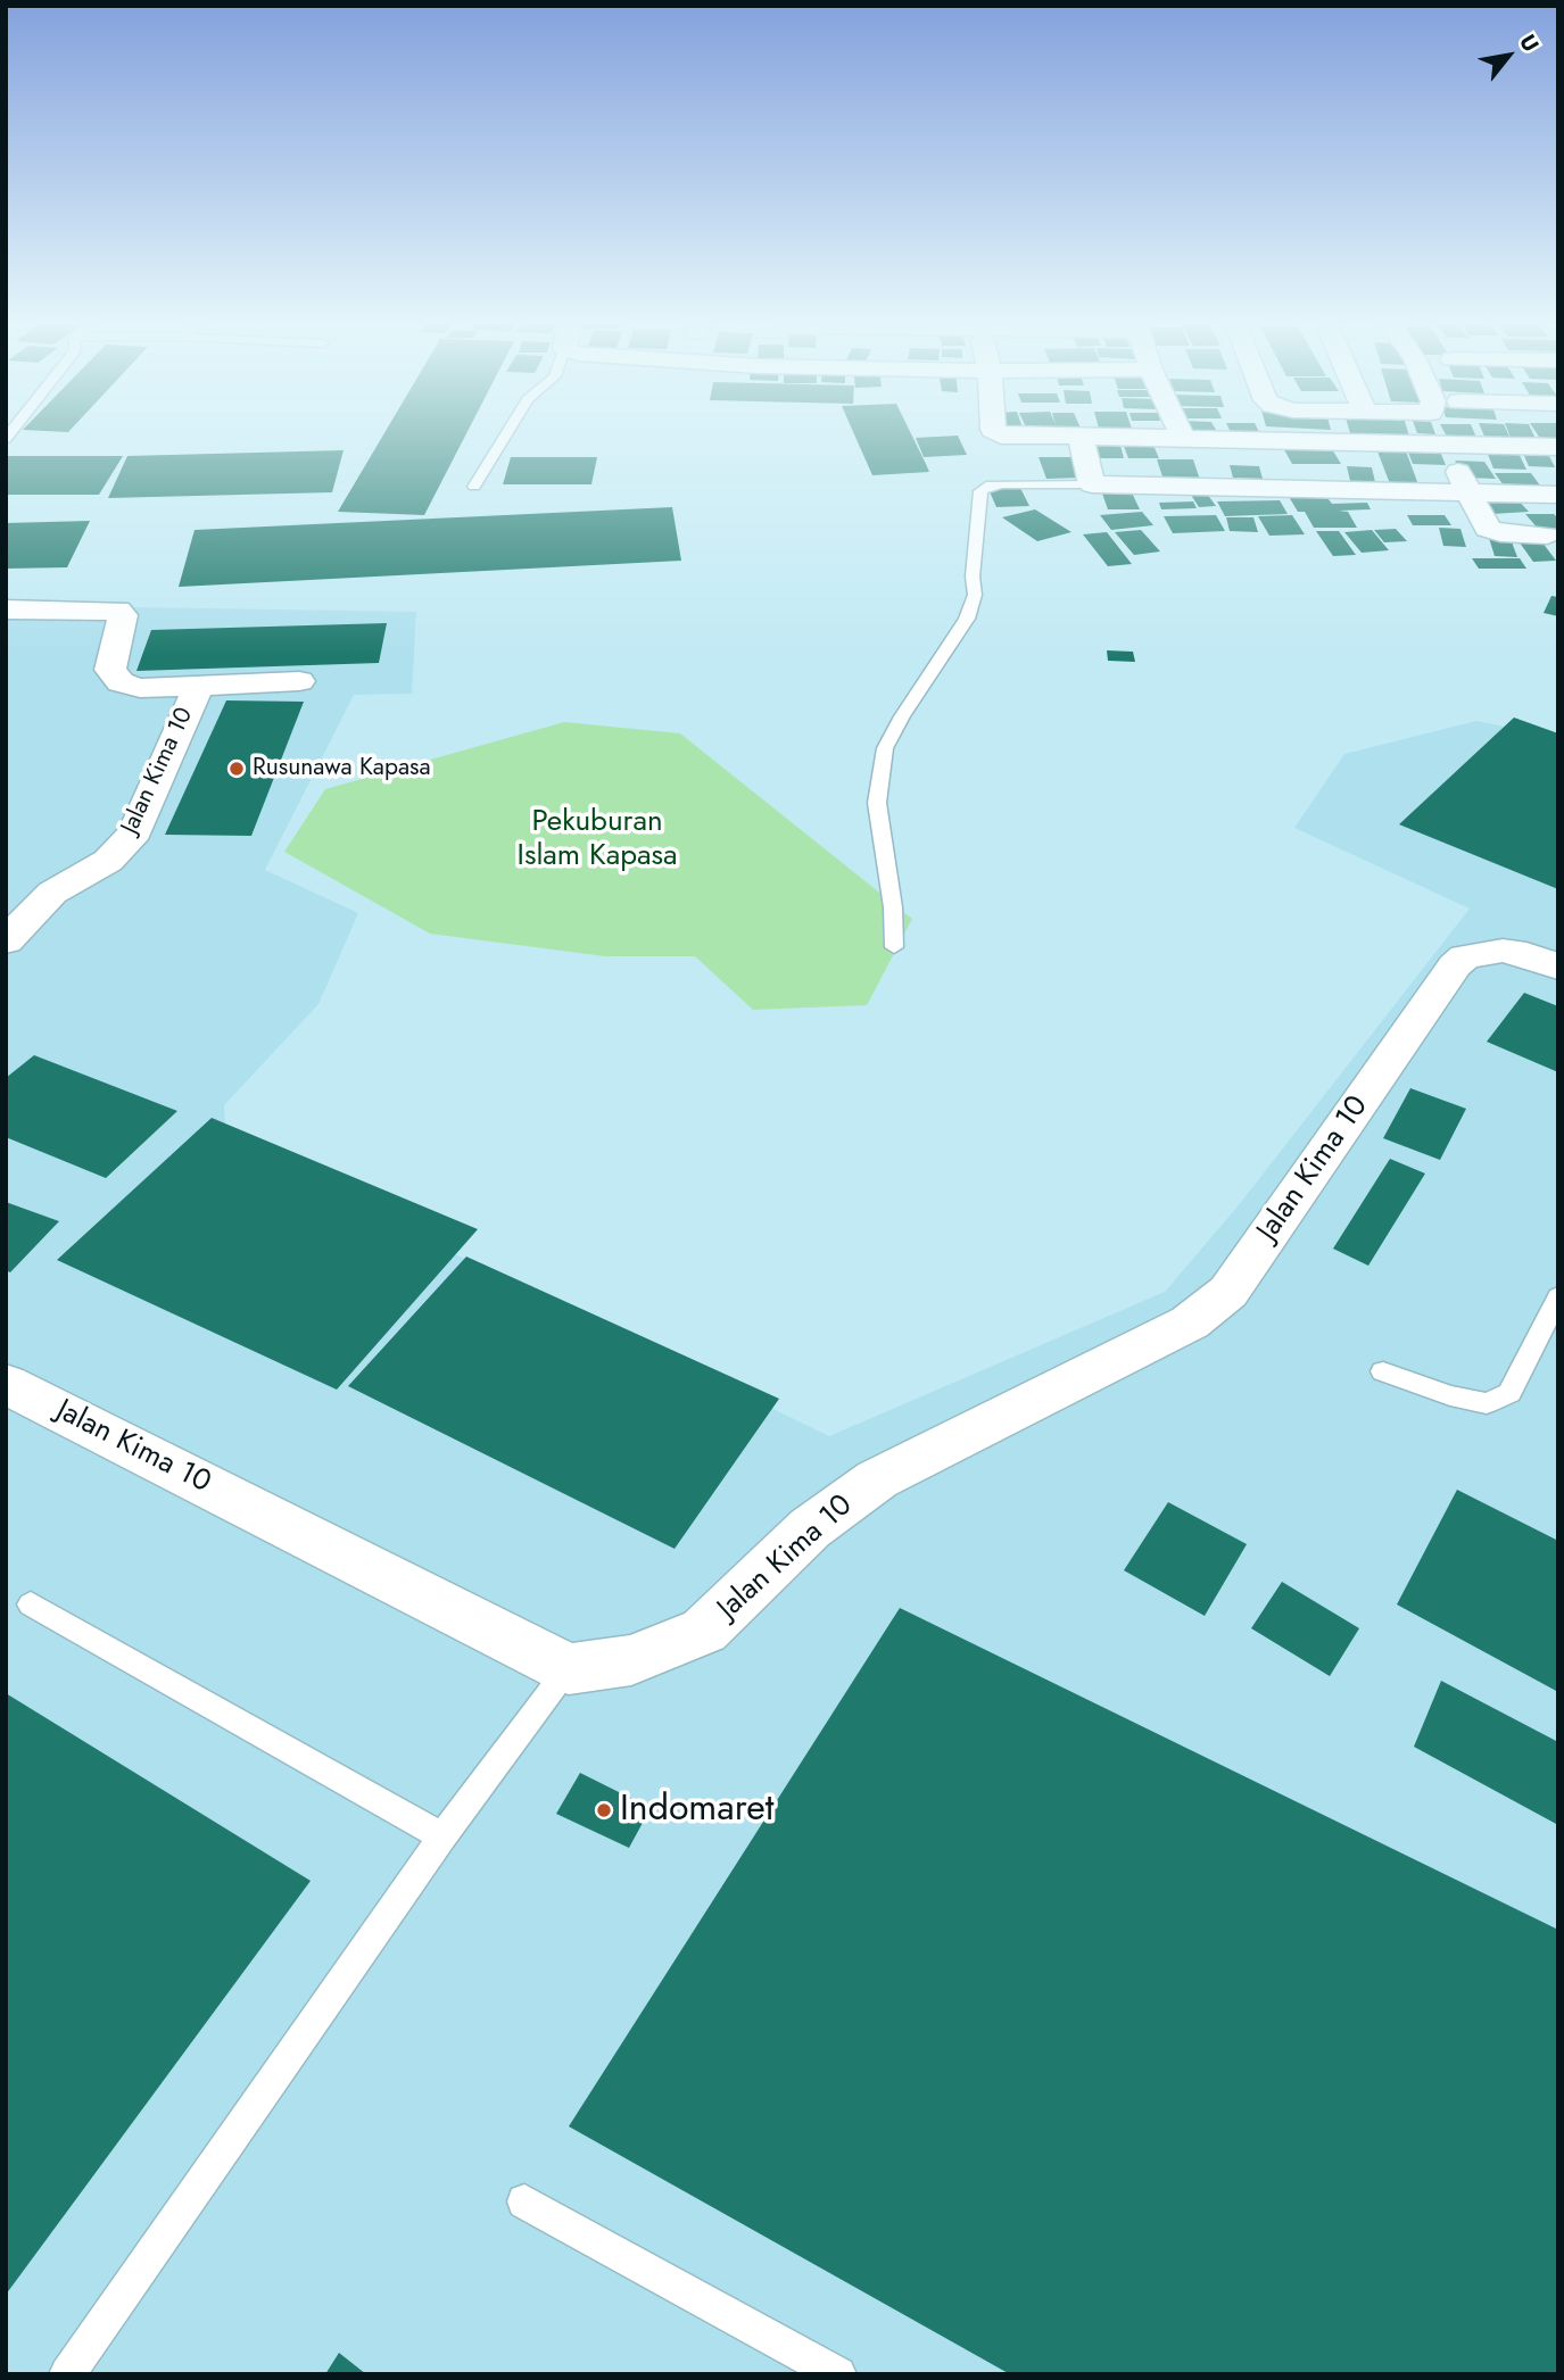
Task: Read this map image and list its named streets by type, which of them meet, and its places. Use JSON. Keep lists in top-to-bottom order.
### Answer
{
  "streets": {
    "street": ["Jalan Kima 10"]
  },
  "parks": ["Pekuburan Islam Kapasa"],
  "places": ["Rusunawa Kapasa", "Indomaret"],
  "north": "top right"
}
